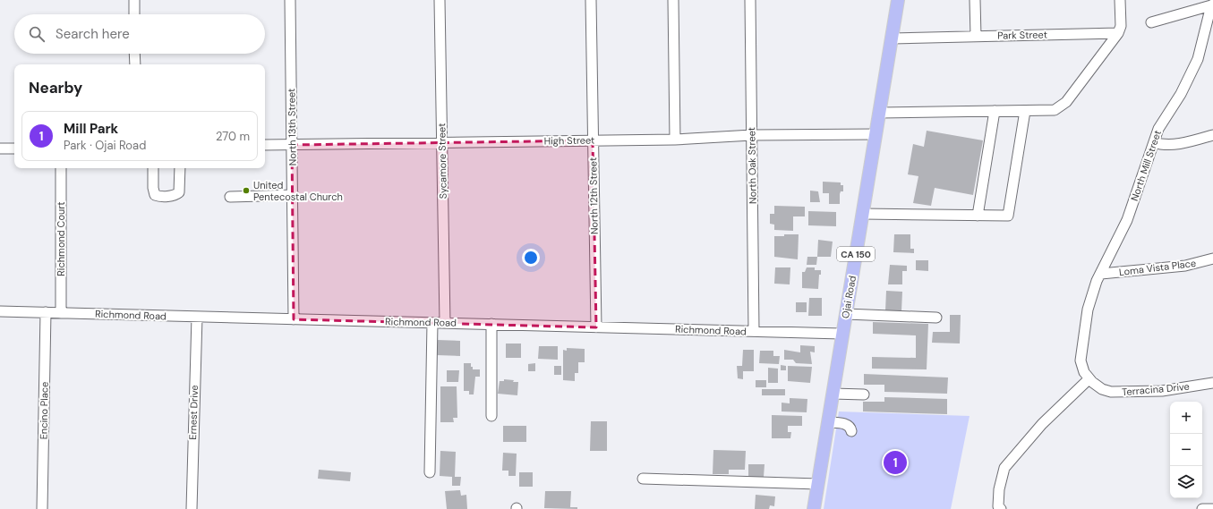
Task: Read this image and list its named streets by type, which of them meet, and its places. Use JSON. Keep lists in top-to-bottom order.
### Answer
{
  "streets": {
    "main road": ["CA 150", "Ojai Road"],
    "street": [
      "Park Street",
      "North 13th Street",
      "High Street",
      "Sycamore Street",
      "North Oak Street",
      "North Mill Street",
      "North 12th Street",
      "Richmond Court",
      "Loma Vista Place",
      "Richmond Road",
      "Terracina Drive",
      "Encino Place",
      "Ernest Drive"
    ]
  },
  "crossings": [
    ["Park Street", "Ojai Road"],
    ["North 13th Street", "High Street"],
    ["North 13th Street", "Richmond Road"],
    ["High Street", "Sycamore Street"],
    ["High Street", "North Oak Street"],
    ["High Street", "North 12th Street"],
    ["High Street", "Ojai Road"],
    ["Sycamore Street", "Richmond Road"],
    ["North Oak Street", "Richmond Road"],
    ["North Mill Street", "Loma Vista Place"],
    ["North Mill Street", "Terracina Drive"],
    ["North 12th Street", "Richmond Road"],
    ["Richmond Court", "Richmond Road"],
    ["Ojai Road", "Richmond Road"],
    ["Richmond Road", "Encino Place"],
    ["Richmond Road", "Ernest Drive"]
  ],
  "places": ["United Pentecostal Church"],
  "page": {
    "search": "Search here",
    "heading": "Nearby",
    "list": [
      {
        "mark": "1",
        "name": "Mill Park",
        "note": "Park · Ojai Road",
        "value": "270 m"
      }
    ],
    "map_buttons": ["+", "−"],
    "pins": "1"
  }
}
